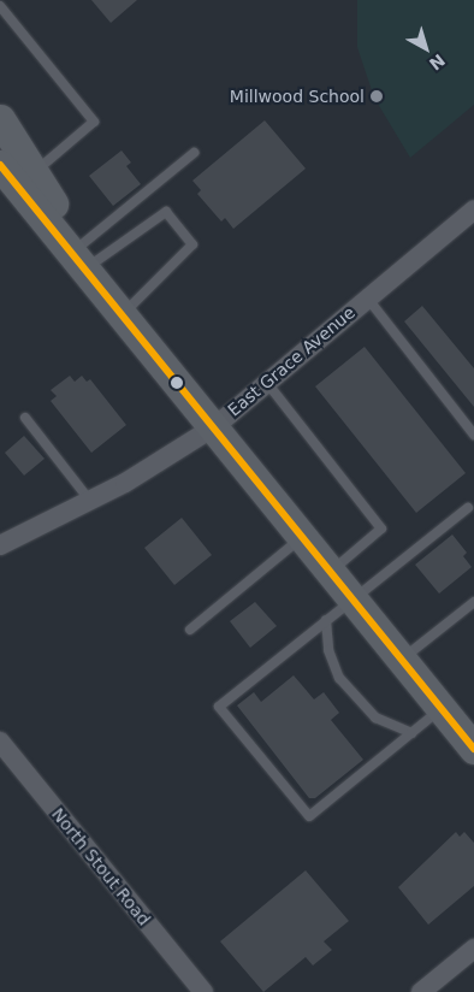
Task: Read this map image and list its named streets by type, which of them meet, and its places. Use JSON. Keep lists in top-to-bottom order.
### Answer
{
  "streets": {
    "street": ["East Grace Avenue", "North Stout Road"]
  },
  "places": ["Millwood School"],
  "north": "bottom right"
}
